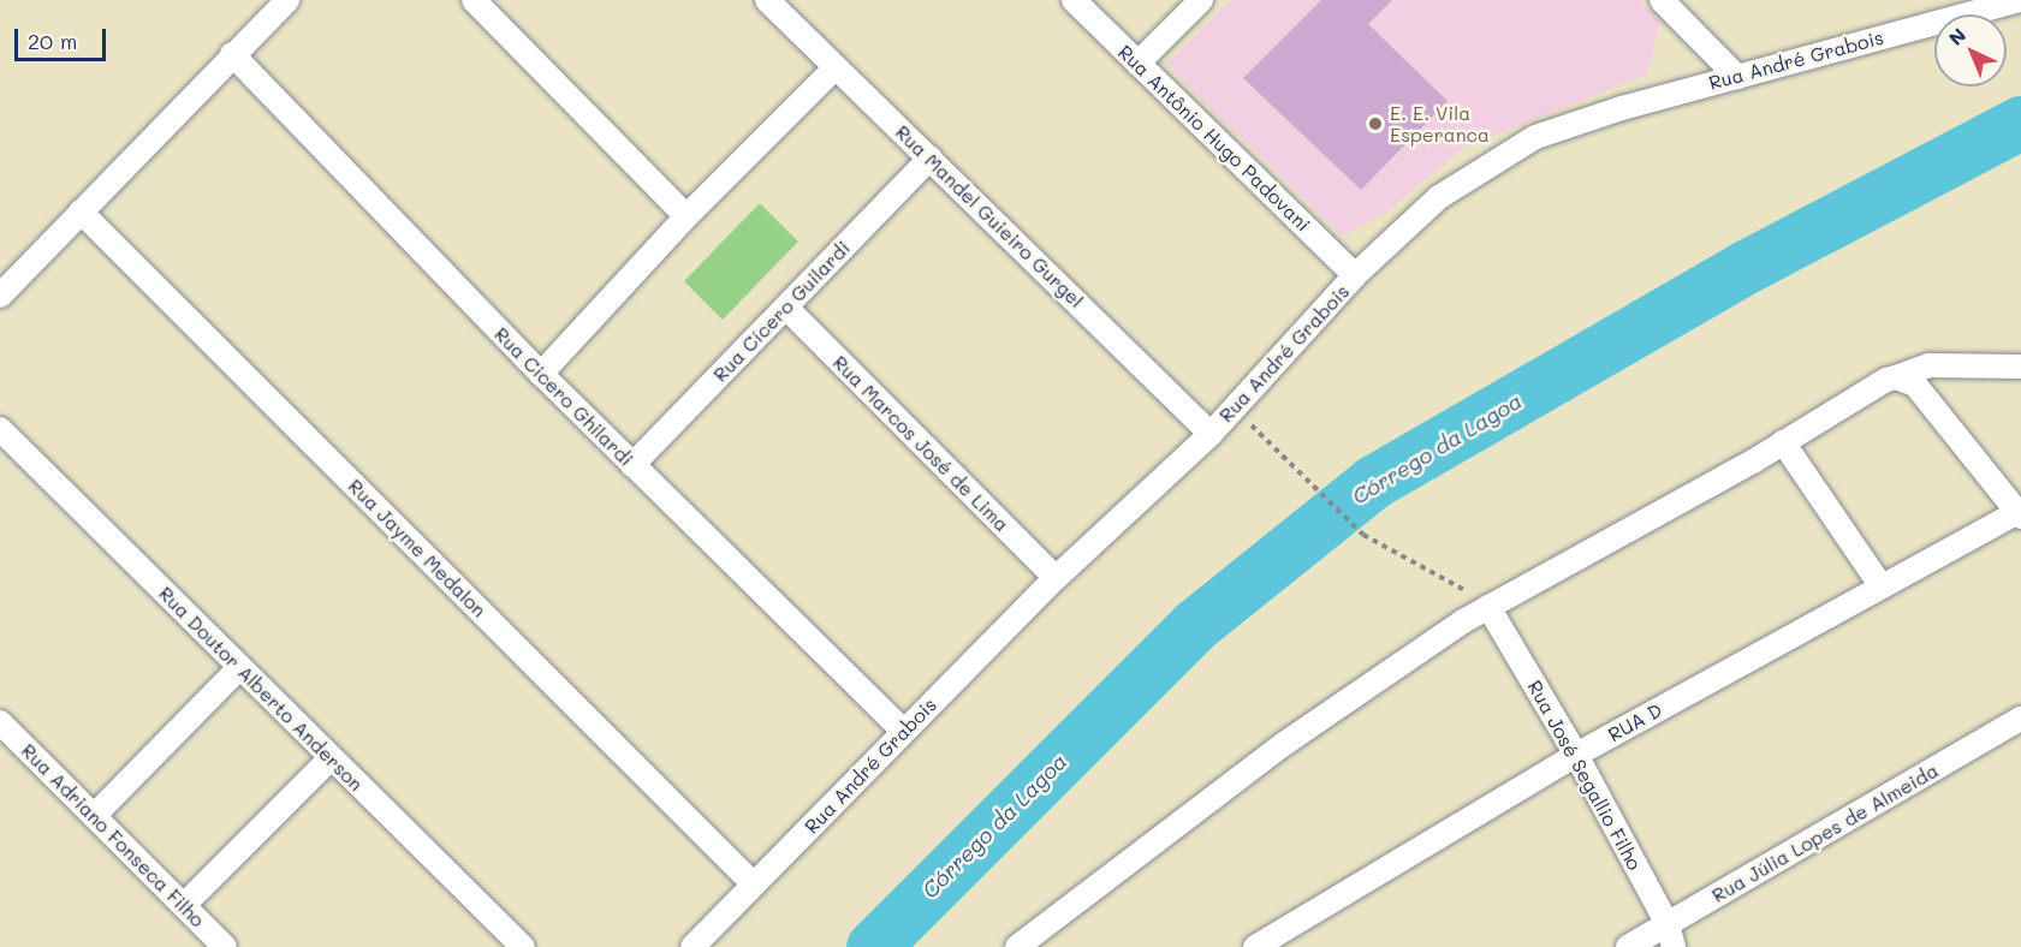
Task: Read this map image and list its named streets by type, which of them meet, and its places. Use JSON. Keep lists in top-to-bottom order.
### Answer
{
  "streets": {
    "street": [
      "Rua André Grabois",
      "Rua Antônio Hugo Padovani",
      "Rua Mandel Guieiro Gurgel",
      "Rua Cícero Guilardi",
      "Rua Cicero Ghilardi",
      "Rua Marcos José de Lima",
      "Rua Jayme Medalon",
      "Rua Doutor Alberto Anderson",
      "RUA D",
      "Rua José Segallio Filho",
      "Rua Júlia Lopes de Almeida",
      "Rua Adriano Fonseca Filho"
    ]
  },
  "crossings": [
    ["Rua André Grabois", "Rua Antônio Hugo Padovani"],
    ["Rua André Grabois", "Rua Mandel Guieiro Gurgel"],
    ["Rua André Grabois", "Rua Cicero Ghilardi"],
    ["Rua André Grabois", "Rua Marcos José de Lima"],
    ["Rua André Grabois", "Rua Jayme Medalon"],
    ["Rua Mandel Guieiro Gurgel", "Rua Cícero Guilardi"],
    ["Rua Cícero Guilardi", "Rua Cicero Ghilardi"],
    ["Rua Cícero Guilardi", "Rua Marcos José de Lima"],
    ["RUA D", "Rua José Segallio Filho"],
    ["Rua José Segallio Filho", "Rua Júlia Lopes de Almeida"]
  ],
  "water": ["Córrego da Lagoa"],
  "places": ["E. E. Vila Esperanca"],
  "scale_bar": "20 m",
  "north": "top left"
}
